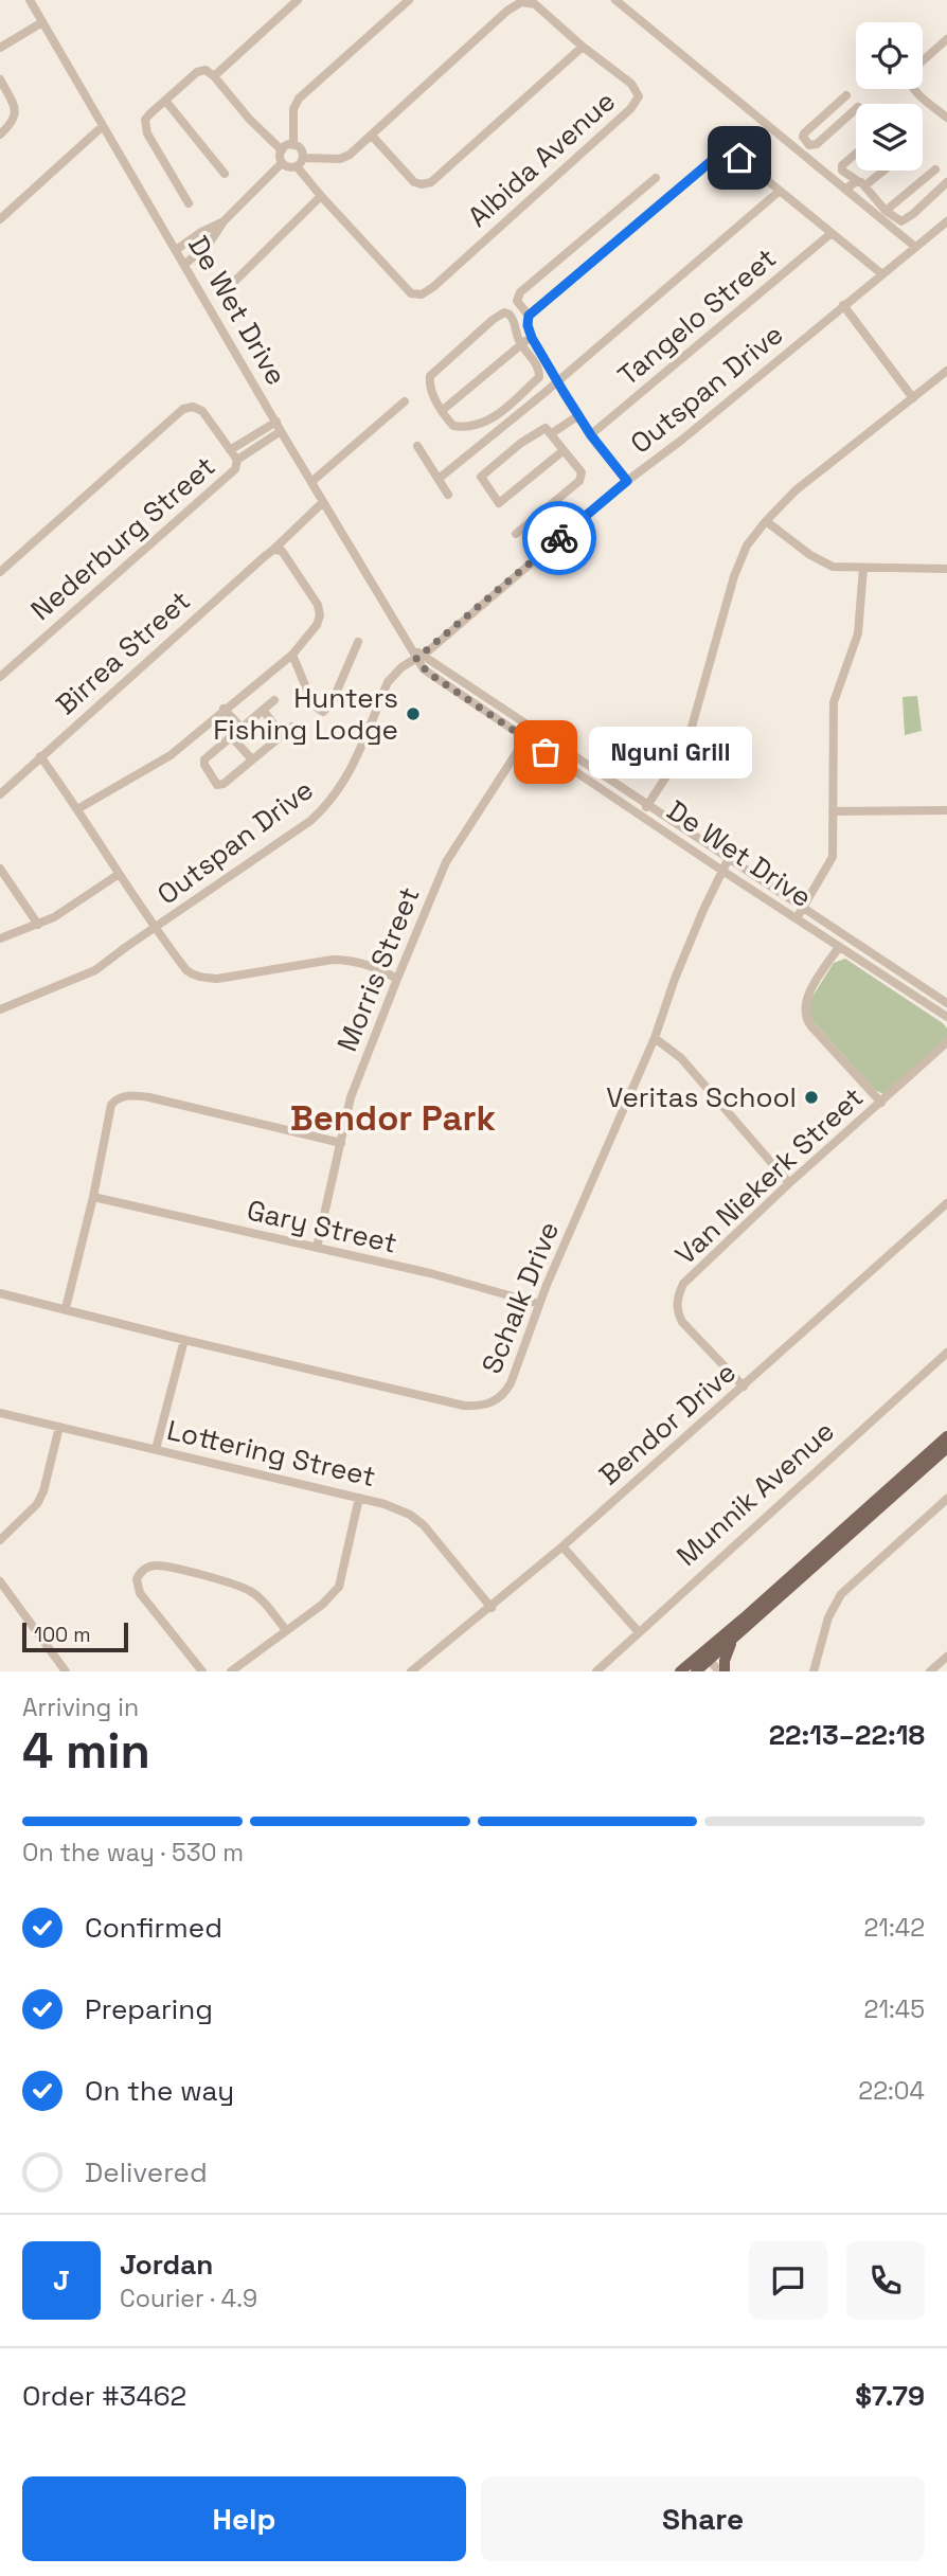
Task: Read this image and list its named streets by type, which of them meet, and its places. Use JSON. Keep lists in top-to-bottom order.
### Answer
{
  "streets": {
    "street": [
      "Albida Avenue",
      "De Wet Drive",
      "Tangelo Street",
      "Outspan Drive",
      "Nederburg Street",
      "Birrea Street",
      "Morris Street",
      "Van Niekerk Street",
      "Gary Street",
      "Schalk Drive",
      "Bendor Drive",
      "Lottering Street",
      "Munnik Avenue"
    ]
  },
  "crossings": [
    ["De Wet Drive", "Outspan Drive"],
    ["De Wet Drive", "Nederburg Street"],
    ["De Wet Drive", "Birrea Street"],
    ["De Wet Drive", "Morris Street"],
    ["De Wet Drive", "Schalk Drive"],
    ["Morris Street", "Gary Street"],
    ["Van Niekerk Street", "Bendor Drive"],
    ["Gary Street", "Schalk Drive"],
    ["Bendor Drive", "Lottering Street"]
  ],
  "districts": ["Bendor Park"],
  "places": ["Hunters Fishing Lodge", "Nguni Grill", "Veritas School"],
  "scale_bar": "100 m",
  "page": {
    "bubble": "Nguni Grill",
    "scale": "100 m",
    "heading": ["4 min", "Arriving in", "22:13–22:18"],
    "panel": [
      "Jordan",
      "Courier · 4.9",
      "Order #3462",
      "$7.79"
    ],
    "bar": "On the way · 530 m",
    "list": [
      ["Confirmed", "21:42"],
      ["Preparing", "21:45"],
      ["On the way", "22:04"],
      "Delivered"
    ],
    "round": "J",
    "buttons": ["Help", "Share"]
  }
}
